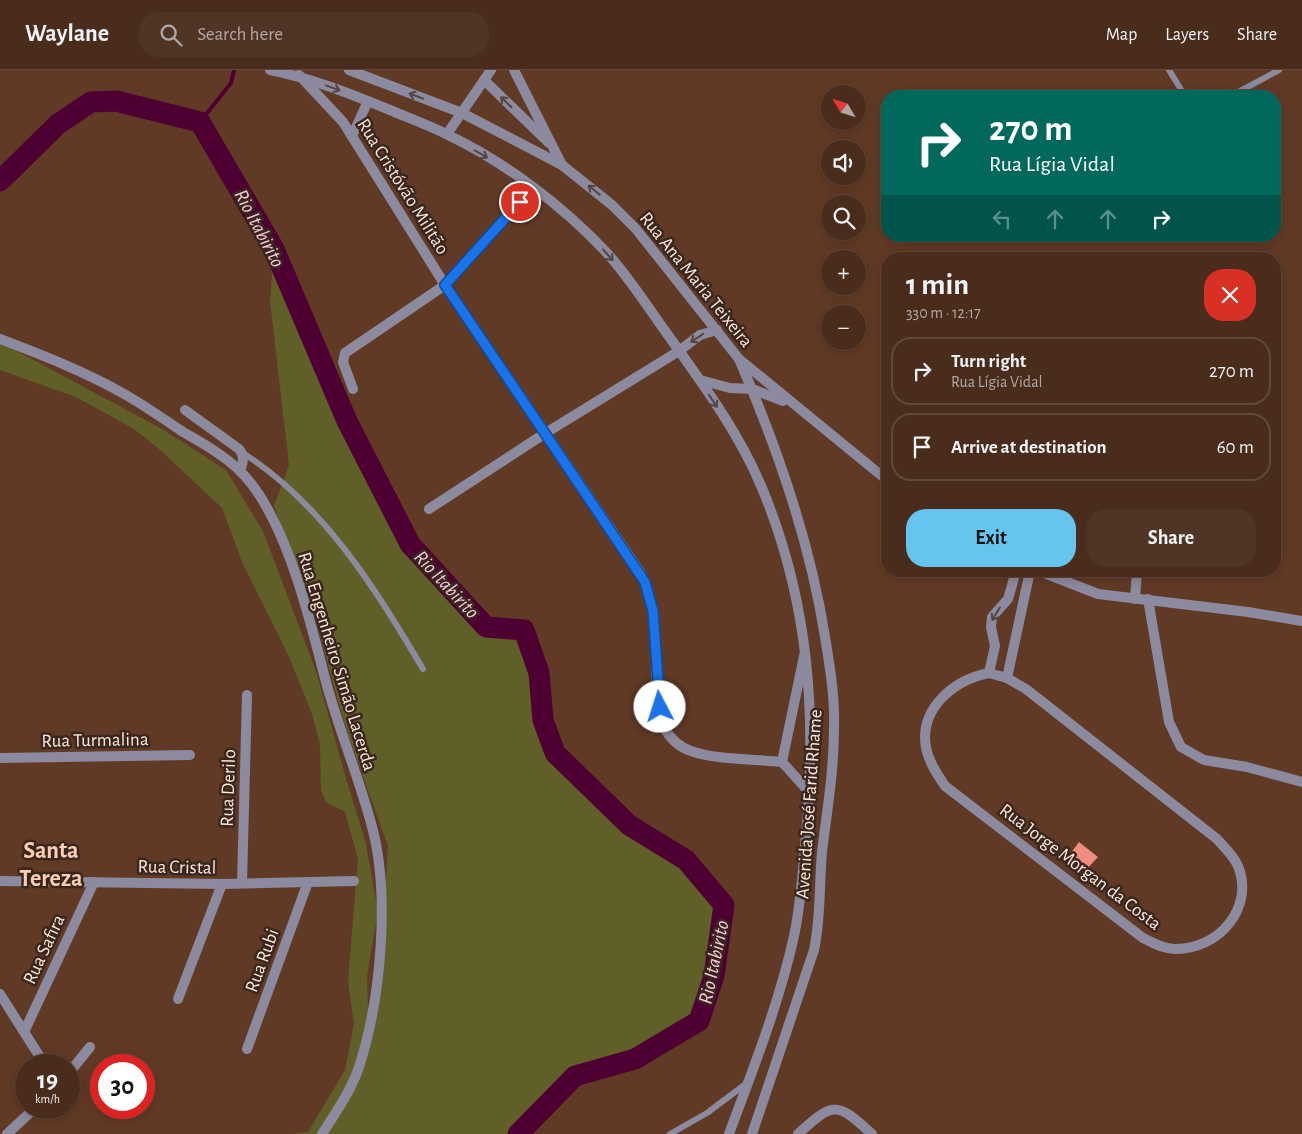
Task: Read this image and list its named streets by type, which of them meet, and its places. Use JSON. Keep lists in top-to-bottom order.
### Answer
{
  "streets": {
    "street": [
      "Rua Cristóvão Militão",
      "Rua Ana Maria Teixeira",
      "Rua Engenheiro Simão Lacerda",
      "Rua Turmalina",
      "Rua Derilo",
      "Avenida José Farid Rhame",
      "Rua Cristal",
      "Rua Jorge Morgan da Costa",
      "Rua Safira",
      "Rua Rubi"
    ]
  },
  "crossings": [
    ["Rua Ana Maria Teixeira", "Avenida José Farid Rhame"],
    ["Rua Derilo", "Rua Cristal"],
    ["Rua Cristal", "Rua Safira"],
    ["Rua Cristal", "Rua Rubi"]
  ],
  "districts": ["Santa Tereza"],
  "water": ["Rio Itabirito"],
  "north": "top left",
  "page": {
    "header": "Waylane",
    "search": "Search here",
    "nav": ["Map", "Layers", "Share"],
    "map_buttons": ["+", "−"],
    "turn": ["270 m", "Rua Lígia Vidal"],
    "heading": ["1 min", "330 m · 12:17"],
    "list": [
      {
        "name": "Turn right",
        "note": "Rua Lígia Vidal",
        "value": "270 m"
      },
      {
        "name": "Arrive at destination",
        "value": "60 m"
      }
    ],
    "buttons": ["Exit", "Share"],
    "speed": "19 km/h",
    "limit": "30"
  }
}
